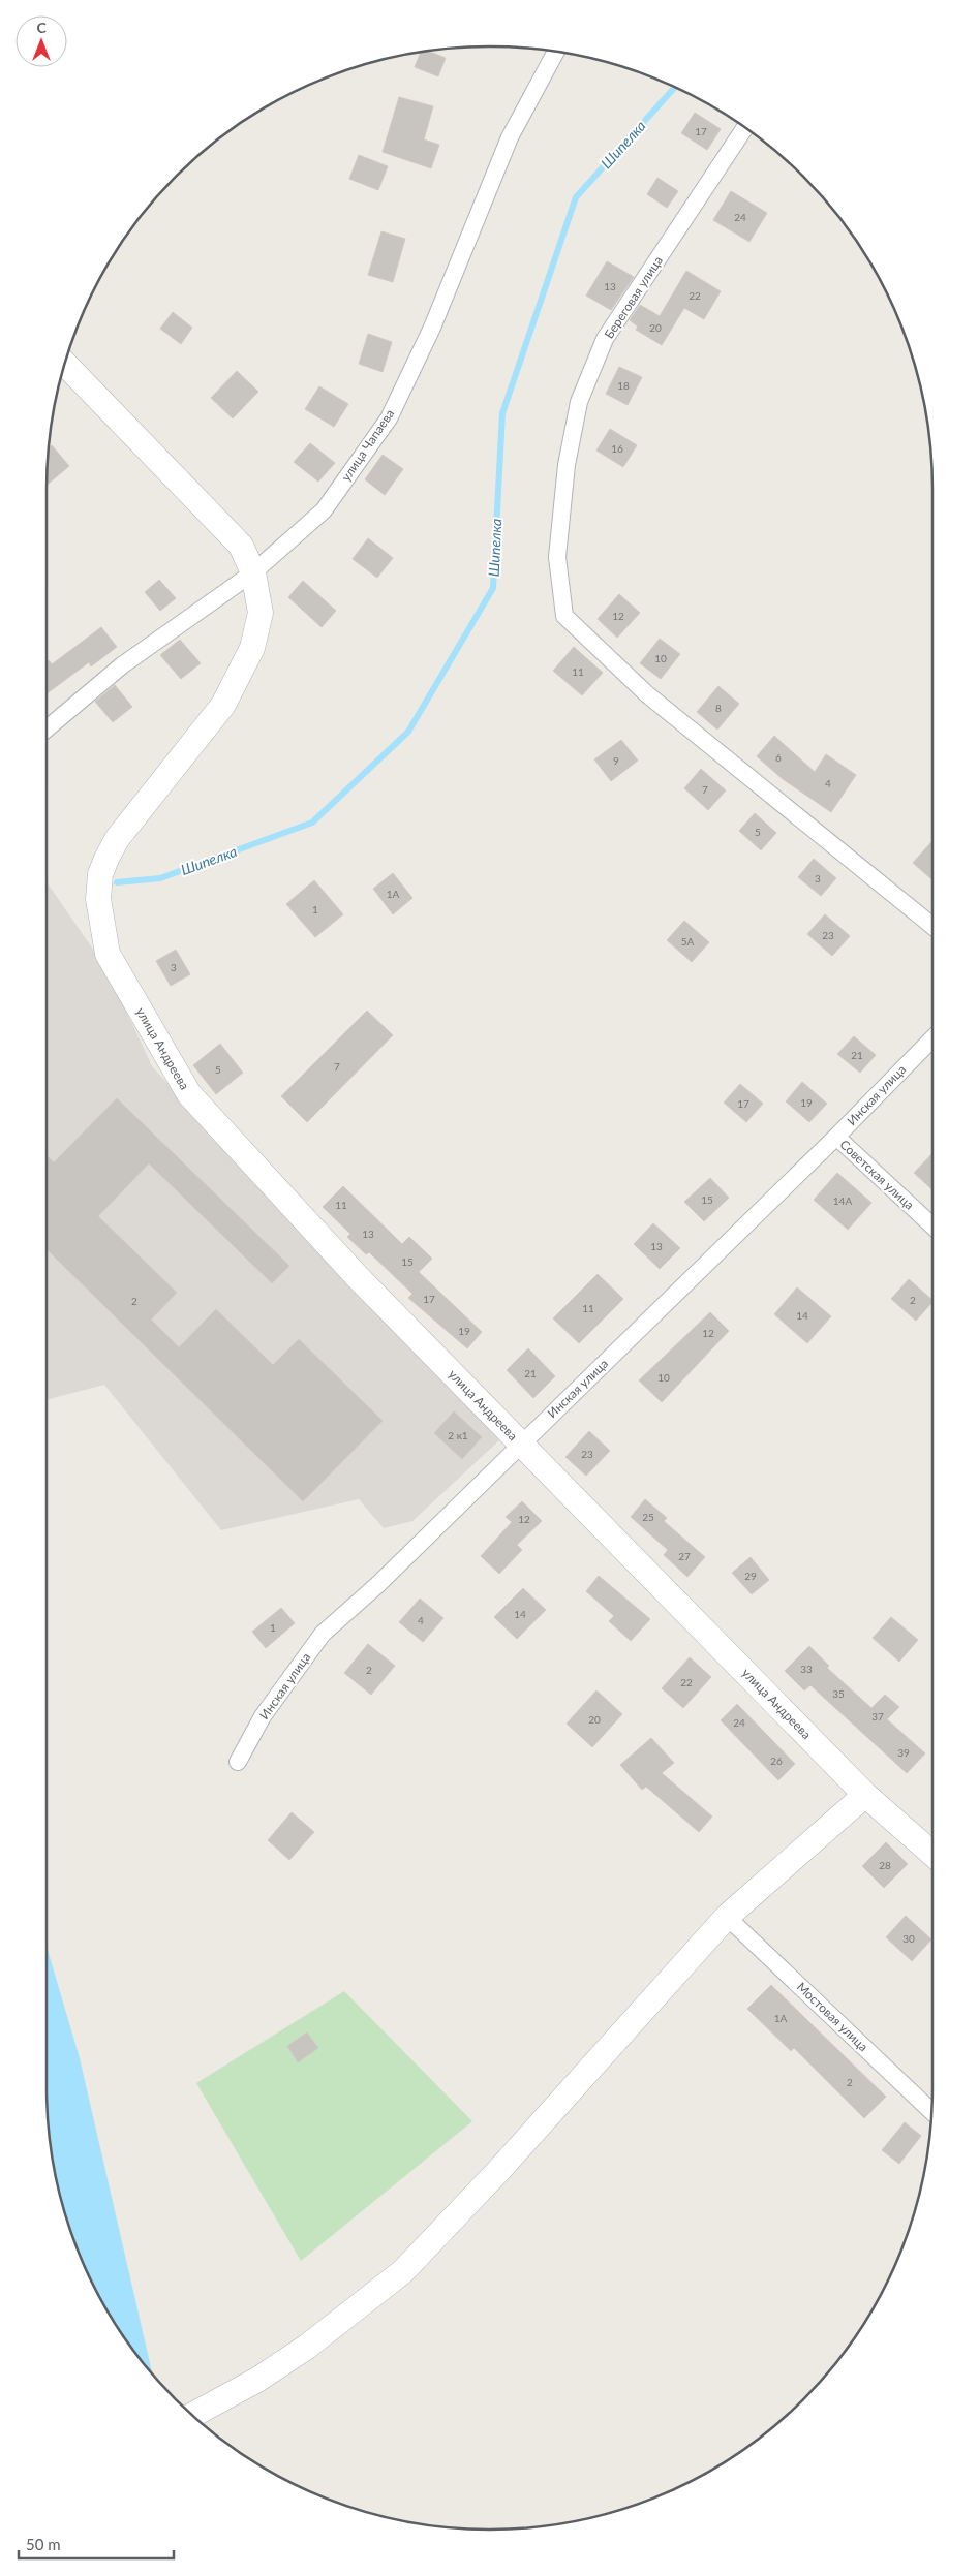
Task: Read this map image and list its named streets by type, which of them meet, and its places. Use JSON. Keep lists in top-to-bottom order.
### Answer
{
  "streets": {
    "street": [
      "Береговая улица",
      "улица Чапаева",
      "улица Андреева",
      "Инская улица",
      "Советская улица",
      "Мостовая улица"
    ]
  },
  "crossings": [
    ["улица Чапаева", "улица Андреева"],
    ["улица Андреева", "Инская улица"],
    ["Инская улица", "Советская улица"]
  ],
  "water": ["Шипелка"],
  "house_numbers": [
    "17",
    "24",
    "13",
    "22",
    "20",
    "18",
    "16",
    "12",
    "10",
    "11",
    "8",
    "6",
    "9",
    "4",
    "7",
    "5",
    "3",
    "1А",
    "1",
    "23",
    "5А",
    "3",
    "21",
    "7",
    "5",
    "19",
    "17",
    "15",
    "14А",
    "11",
    "13",
    "13",
    "15",
    "17",
    "2",
    "2",
    "11",
    "14",
    "19",
    "12",
    "21",
    "10",
    "2 к1",
    "23",
    "25",
    "12",
    "27",
    "29",
    "14",
    "4",
    "1",
    "33",
    "2",
    "22",
    "35",
    "37",
    "20",
    "24",
    "39",
    "26",
    "28",
    "30",
    "1А",
    "2"
  ],
  "scale_bar": "50 m",
  "north": "top"
}
